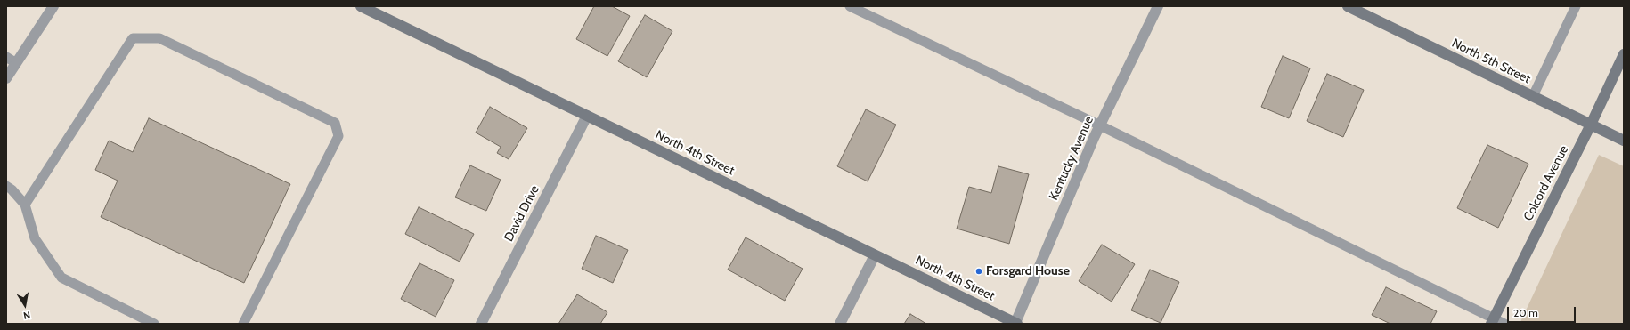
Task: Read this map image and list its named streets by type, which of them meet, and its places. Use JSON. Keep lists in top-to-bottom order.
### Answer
{
  "streets": {
    "main road": ["North 5th Street", "North 4th Street", "Colcord Avenue"],
    "street": ["Kentucky Avenue", "David Drive"]
  },
  "crossings": [
    ["North 5th Street", "Colcord Avenue"],
    ["North 4th Street", "Kentucky Avenue"],
    ["North 4th Street", "David Drive"]
  ],
  "places": ["Forsgard House"],
  "scale_bar": "20 m",
  "north": "bottom"
}
